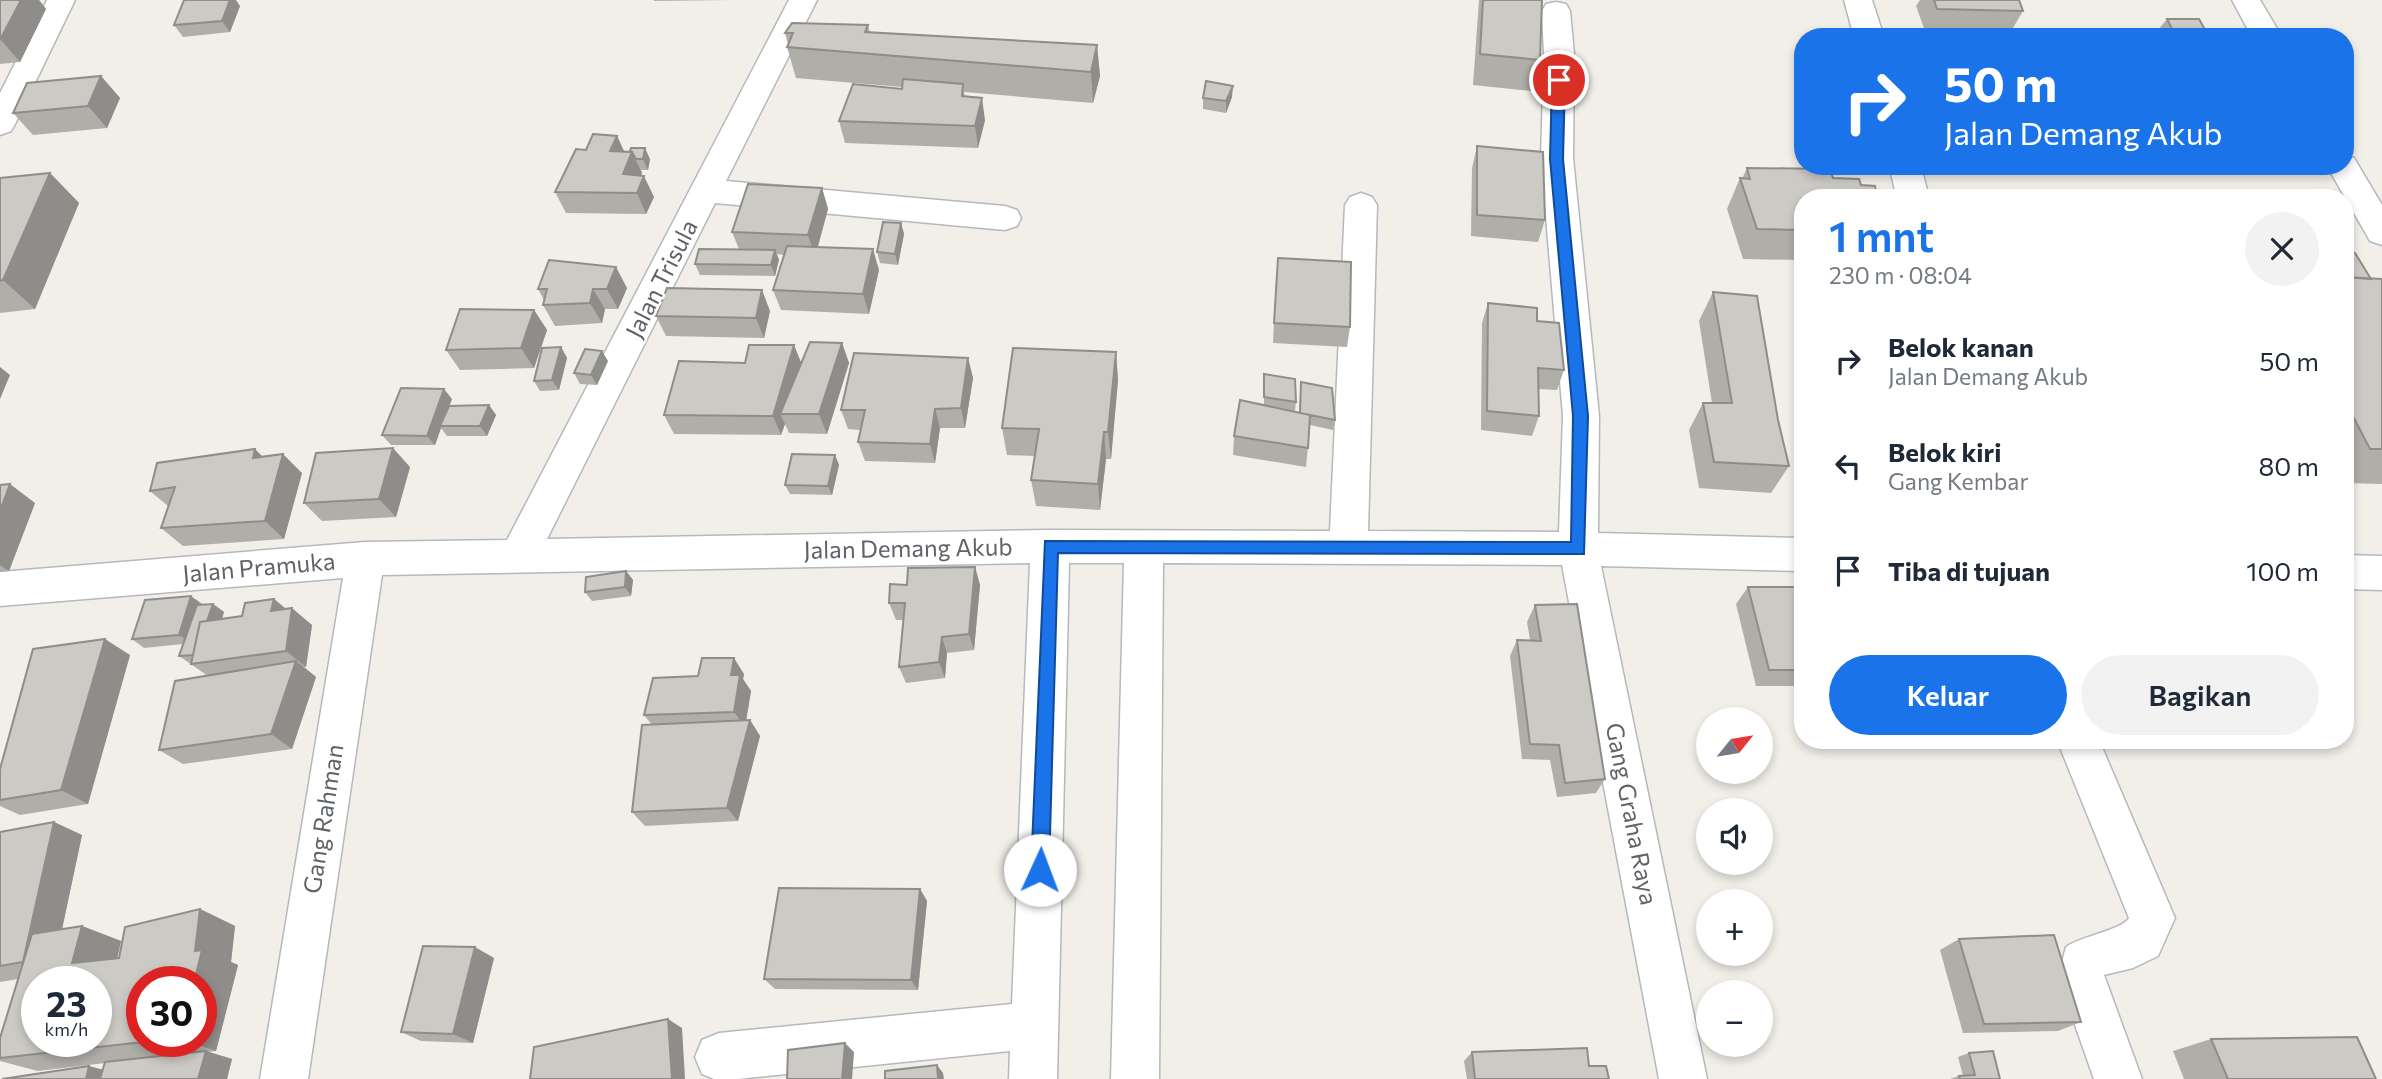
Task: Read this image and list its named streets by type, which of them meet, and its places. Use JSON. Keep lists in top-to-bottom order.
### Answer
{
  "streets": {
    "street": [
      "Jalan Trisula",
      "Jalan Demang Akub",
      "Jalan Pramuka",
      "Gang Graha Raya",
      "Gang Rahman"
    ]
  },
  "crossings": [
    ["Jalan Trisula", "Jalan Demang Akub"],
    ["Jalan Trisula", "Jalan Pramuka"],
    ["Jalan Demang Akub", "Jalan Pramuka"],
    ["Jalan Demang Akub", "Gang Graha Raya"],
    ["Jalan Pramuka", "Gang Rahman"]
  ],
  "north": "top right",
  "page": {
    "turn": ["50 m", "Jalan Demang Akub"],
    "heading": ["1 mnt", "230 m · 08:04"],
    "list": [
      {
        "name": "Belok kanan",
        "note": "Jalan Demang Akub",
        "value": "50 m"
      },
      {
        "name": "Belok kiri",
        "note": "Gang Kembar",
        "value": "80 m"
      },
      {
        "name": "Tiba di tujuan",
        "value": "100 m"
      }
    ],
    "buttons": ["Keluar", "Bagikan"],
    "map_buttons": ["+", "−"],
    "speed": "23 km/h",
    "limit": "30"
  }
}
